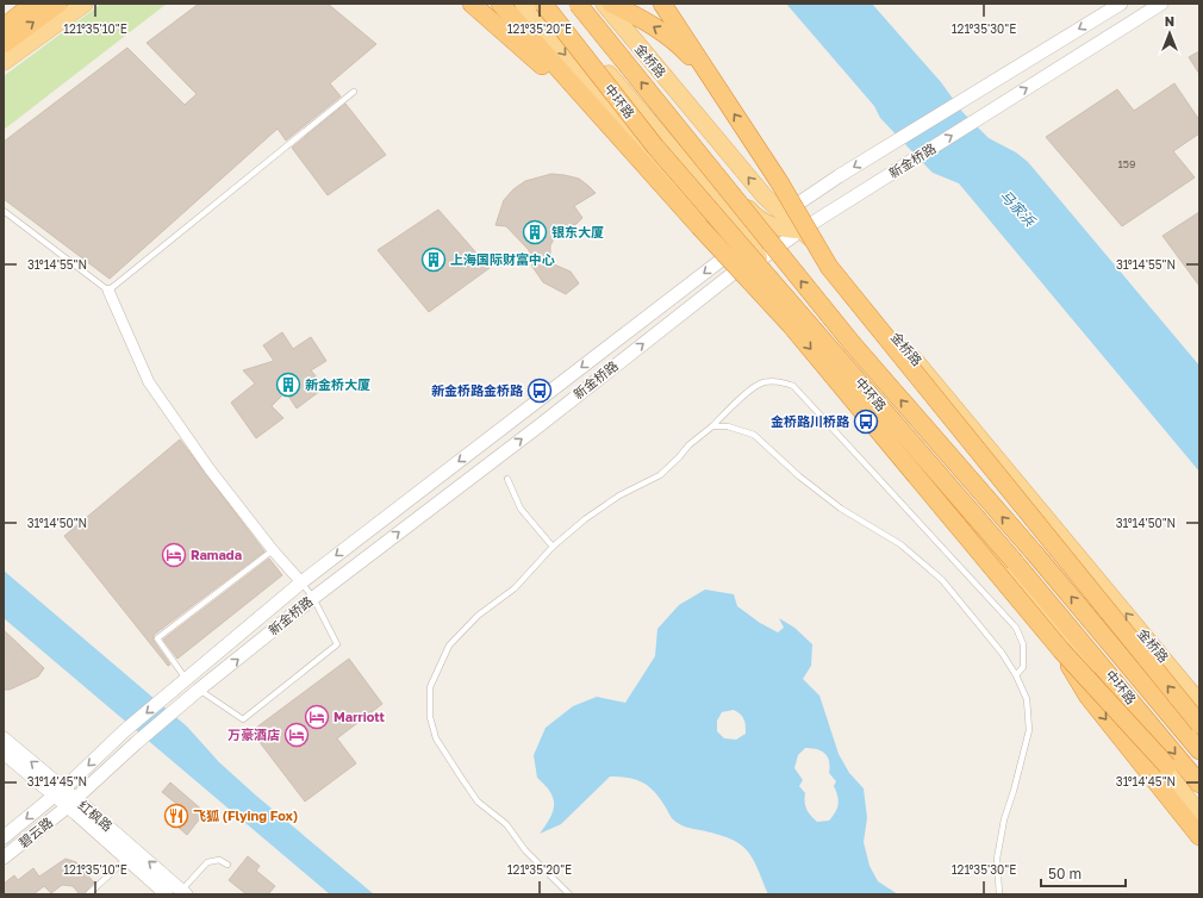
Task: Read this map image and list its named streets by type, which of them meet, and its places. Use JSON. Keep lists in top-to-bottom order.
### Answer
{
  "streets": {
    "highway": ["中环路"],
    "main road": ["金桥路"],
    "street": ["新金桥路", "红枫路", "碧云路"]
  },
  "crossings": [
    ["金桥路", "新金桥路"],
    ["新金桥路", "红枫路"],
    ["新金桥路", "碧云路"],
    ["红枫路", "碧云路"]
  ],
  "water": ["马家浜"],
  "places": {
    "building": ["银东大厦", "上海国际财富中心", "新金桥大厦"],
    "bus stop": ["新金桥路金桥路", "金桥路川桥路"],
    "hotel": ["Ramada", "Marriott", "万豪酒店"],
    "restaurant": ["飞狐 (Flying Fox)"]
  },
  "house_numbers": ["159"],
  "scale_bar": "50 m",
  "north": "top",
  "coordinates": [
    "121°35'10\"E",
    "121°35'20\"E",
    "121°35'30\"E",
    "31°14'55\"N",
    "31°14'50\"N",
    "31°14'45\"N"
  ]
}
